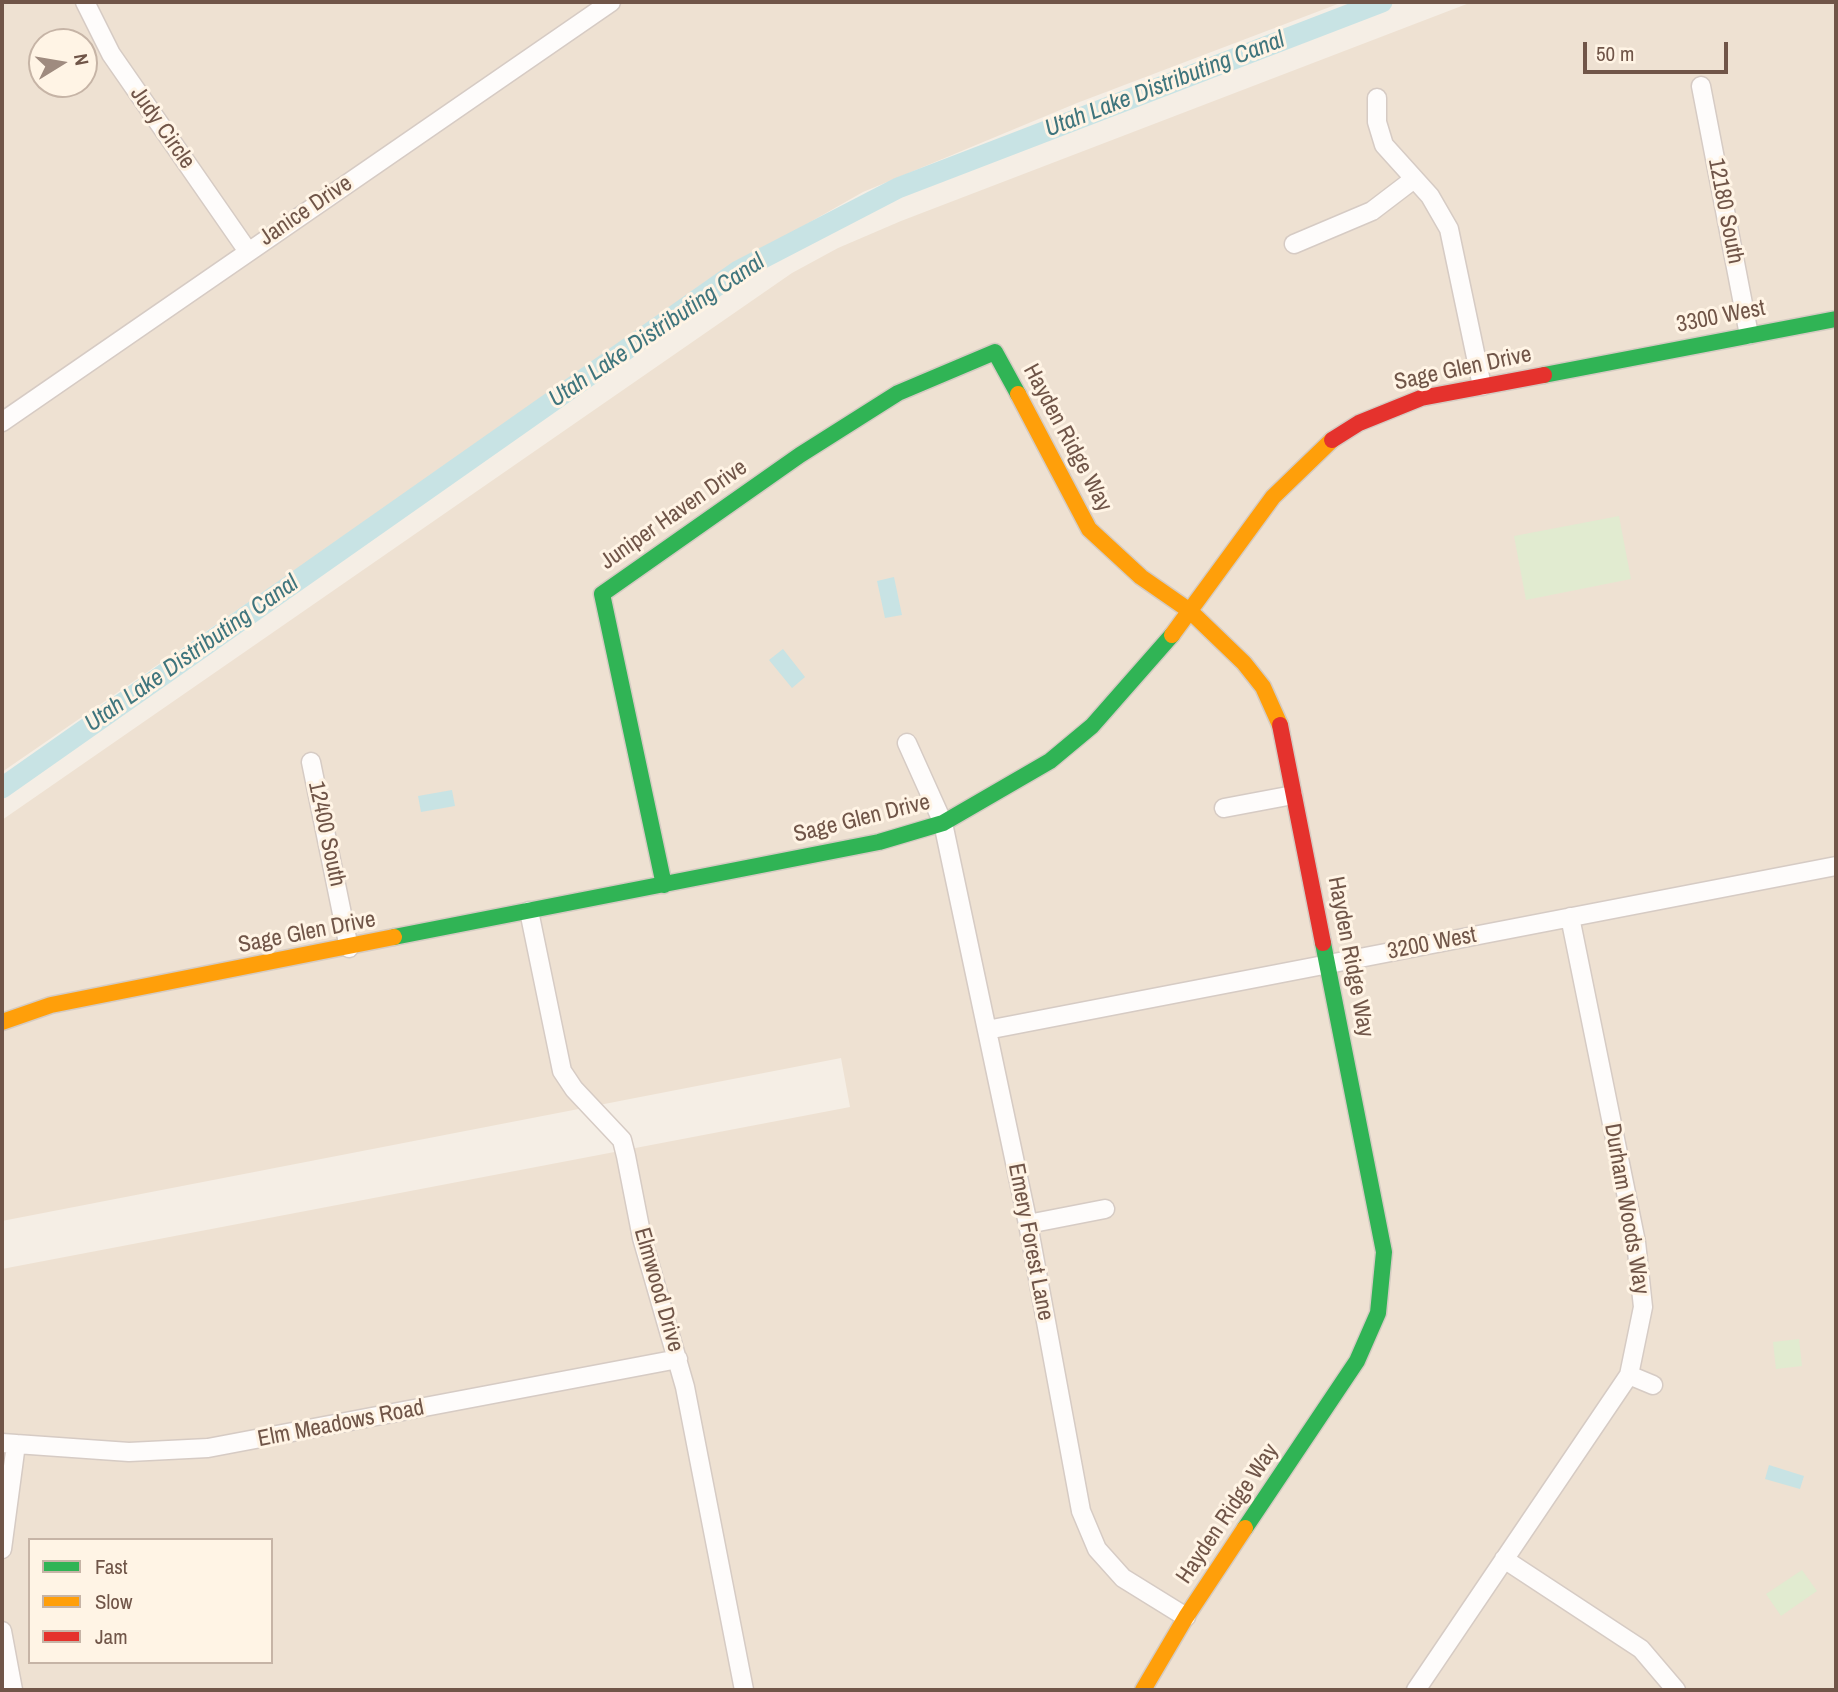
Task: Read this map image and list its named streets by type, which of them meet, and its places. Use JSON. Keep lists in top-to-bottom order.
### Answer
{
  "streets": {
    "street": [
      "Judy Circle",
      "Janice Drive",
      "12180 South",
      "3300 West",
      "Sage Glen Drive",
      "Hayden Ridge Way",
      "Juniper Haven Drive",
      "12400 South",
      "3200 West",
      "Durham Woods Way",
      "Emery Forest Lane",
      "Elmwood Drive",
      "Elm Meadows Road"
    ]
  },
  "crossings": [
    ["Judy Circle", "Janice Drive"],
    ["12180 South", "3300 West"],
    ["3300 West", "Sage Glen Drive"],
    ["Sage Glen Drive", "Hayden Ridge Way"],
    ["Sage Glen Drive", "Juniper Haven Drive"],
    ["Sage Glen Drive", "12400 South"],
    ["Sage Glen Drive", "Emery Forest Lane"],
    ["Sage Glen Drive", "Elmwood Drive"],
    ["Hayden Ridge Way", "Juniper Haven Drive"],
    ["Hayden Ridge Way", "3200 West"],
    ["Hayden Ridge Way", "Emery Forest Lane"],
    ["3200 West", "Durham Woods Way"],
    ["3200 West", "Emery Forest Lane"],
    ["Elmwood Drive", "Elm Meadows Road"]
  ],
  "water": ["Utah Lake Distributing Canal"],
  "legend": ["Fast", "Slow", "Jam"],
  "scale_bar": "50 m",
  "north": "right"
}
